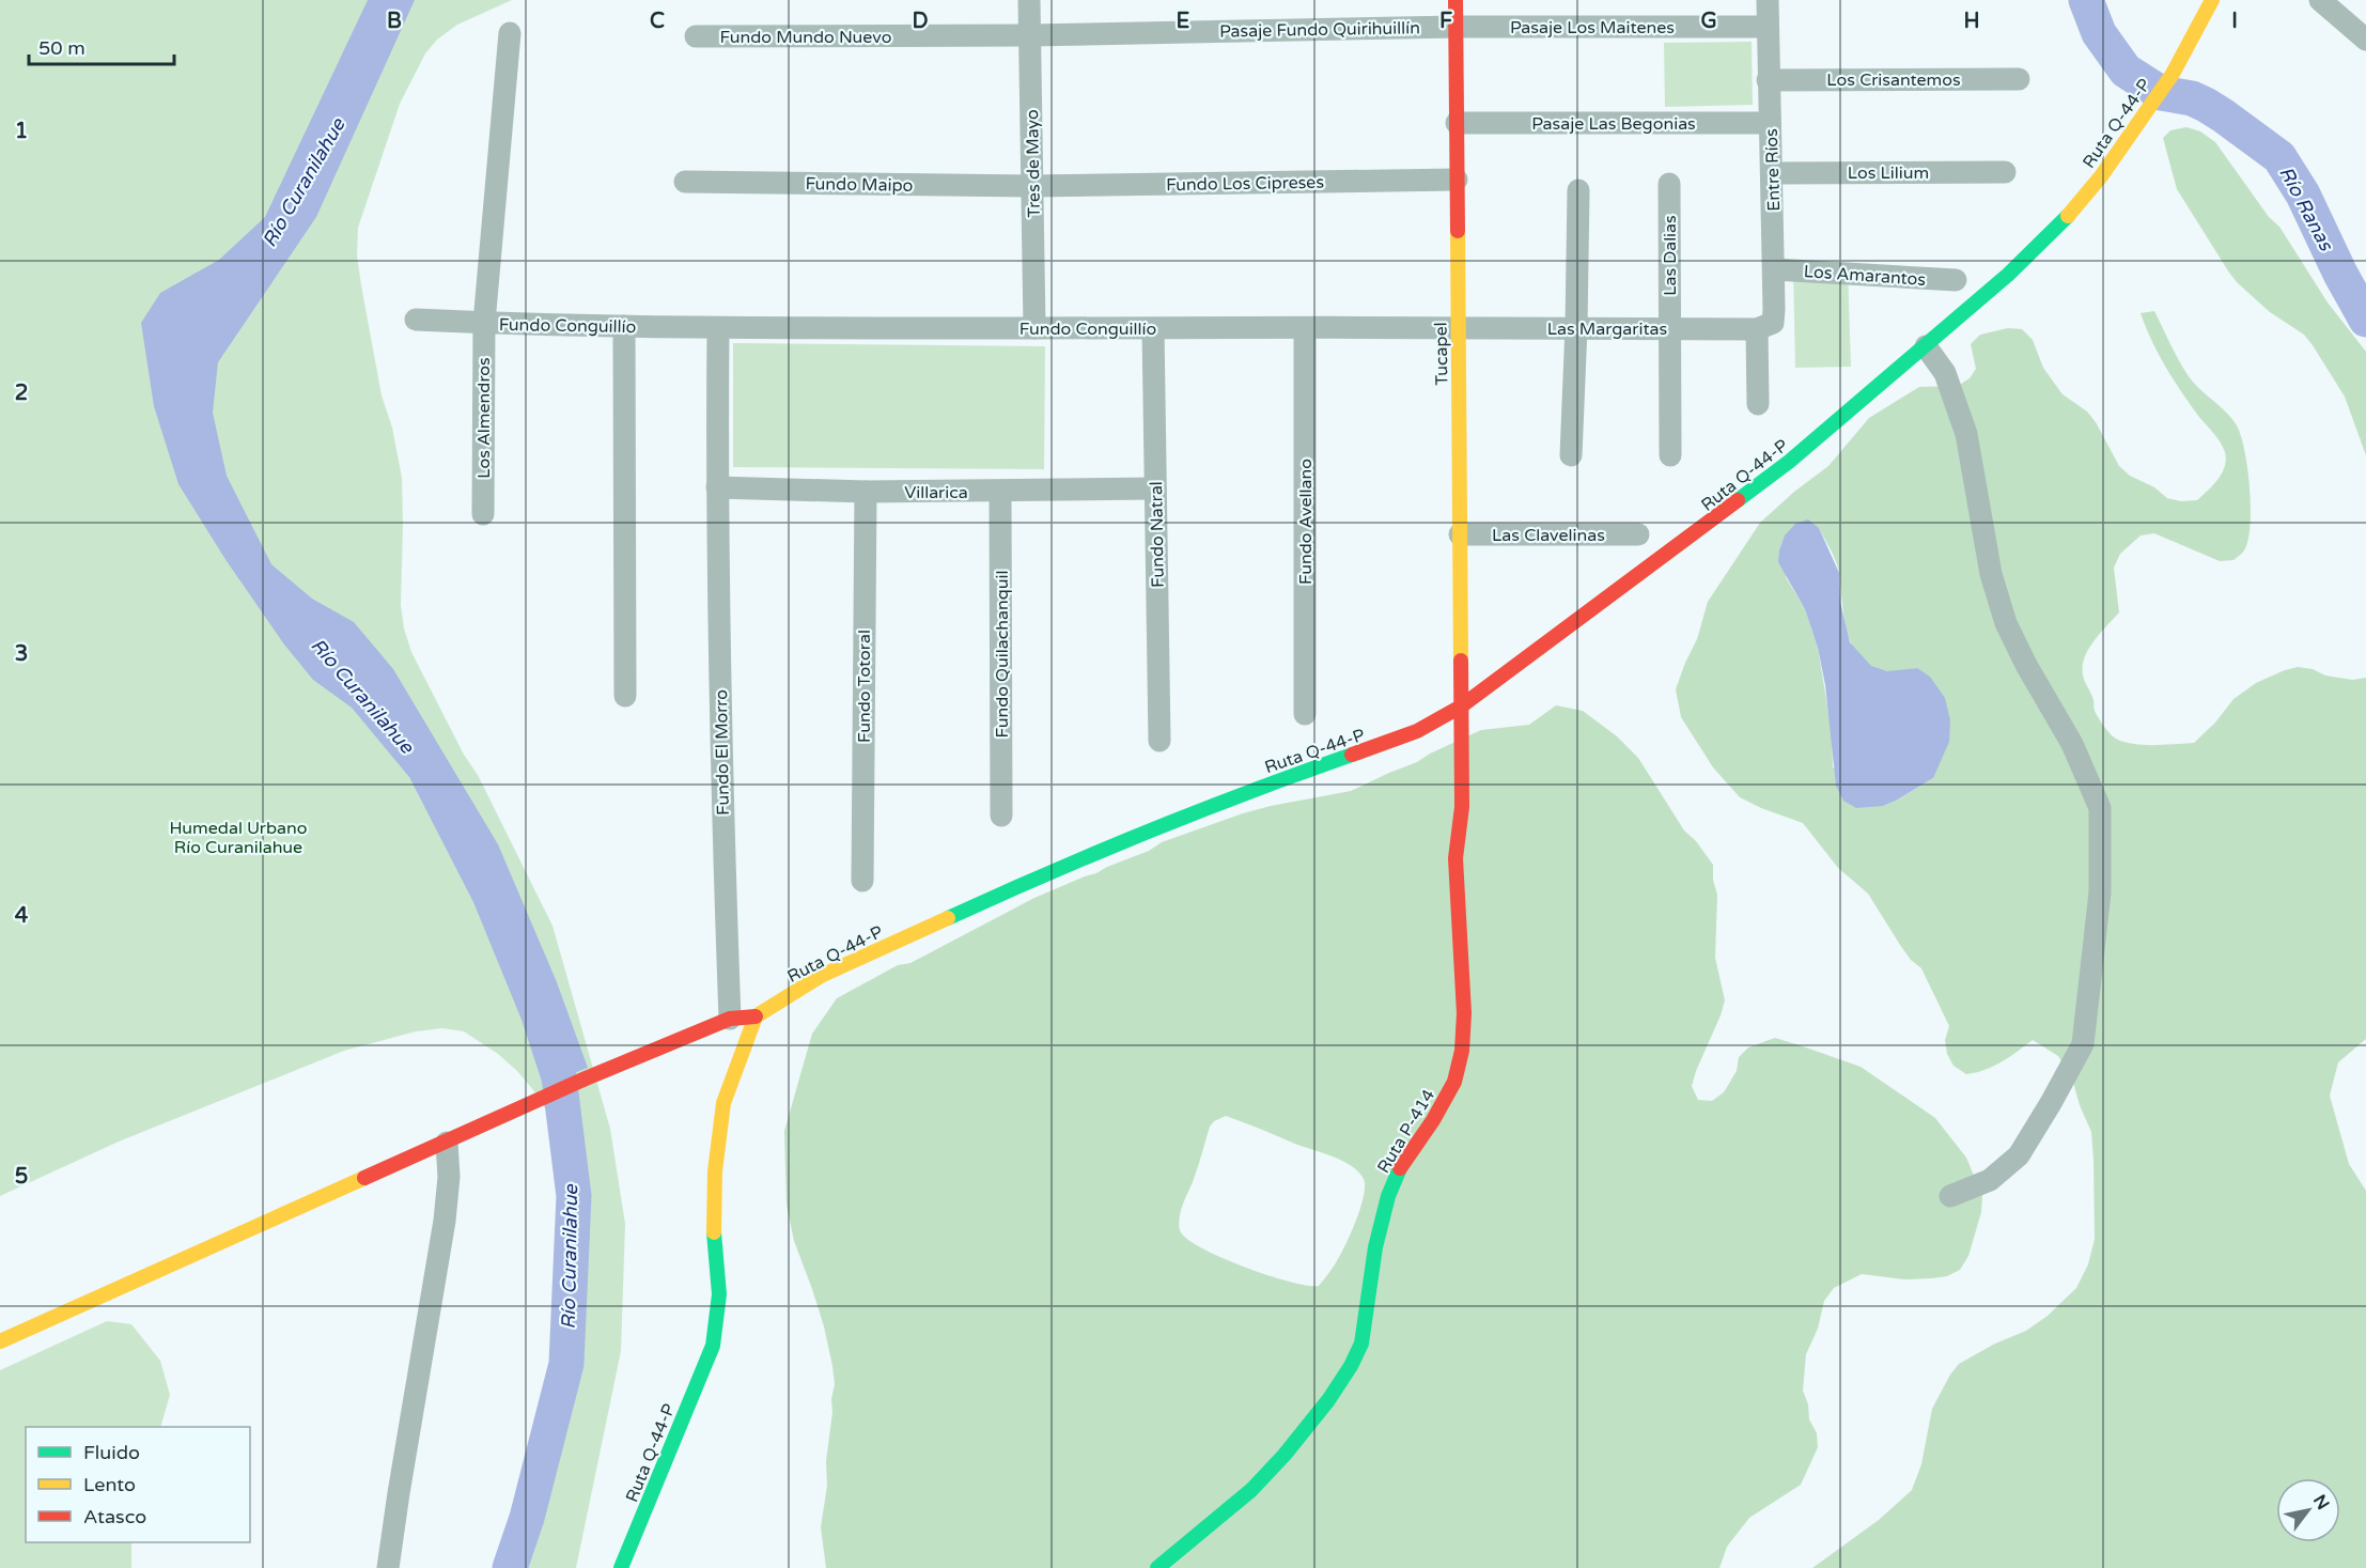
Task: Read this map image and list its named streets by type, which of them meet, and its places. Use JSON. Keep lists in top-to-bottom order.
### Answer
{
  "streets": {
    "street": [
      "Pasaje Los Maitenes",
      "Pasaje Fundo Quirihuillín",
      "Fundo Mundo Nuevo",
      "Los Crisantemos",
      "Pasaje Las Begonias",
      "Ruta Q-44-P",
      "Tres de Mayo",
      "Entre Ríos",
      "Los Lilium",
      "Fundo Los Cipreses",
      "Fundo Maipo",
      "Las Dalias",
      "Los Amarantos",
      "Fundo Conguillío",
      "Las Margaritas",
      "Tucapel",
      "Los Almendros",
      "Villarica",
      "Fundo Avellano",
      "Fundo Natral",
      "Las Clavelinas",
      "Fundo Quilachanquil",
      "Fundo Totoral",
      "Fundo El Morro",
      "Ruta P-414"
    ]
  },
  "crossings": [
    ["Pasaje Los Maitenes", "Pasaje Fundo Quirihuillín"],
    ["Pasaje Los Maitenes", "Entre Ríos"],
    ["Pasaje Los Maitenes", "Tucapel"],
    ["Pasaje Fundo Quirihuillín", "Fundo Mundo Nuevo"],
    ["Pasaje Fundo Quirihuillín", "Tres de Mayo"],
    ["Pasaje Fundo Quirihuillín", "Tucapel"],
    ["Fundo Mundo Nuevo", "Tres de Mayo"],
    ["Los Crisantemos", "Entre Ríos"],
    ["Pasaje Las Begonias", "Entre Ríos"],
    ["Pasaje Las Begonias", "Tucapel"],
    ["Ruta Q-44-P", "Tucapel"],
    ["Ruta Q-44-P", "Ruta P-414"],
    ["Tres de Mayo", "Fundo Los Cipreses"],
    ["Tres de Mayo", "Fundo Maipo"],
    ["Tres de Mayo", "Fundo Conguillío"],
    ["Entre Ríos", "Los Lilium"],
    ["Entre Ríos", "Los Amarantos"],
    ["Entre Ríos", "Las Margaritas"],
    ["Fundo Los Cipreses", "Fundo Maipo"],
    ["Fundo Los Cipreses", "Tucapel"],
    ["Las Dalias", "Las Margaritas"],
    ["Fundo Conguillío", "Las Margaritas"],
    ["Fundo Conguillío", "Tucapel"],
    ["Fundo Conguillío", "Los Almendros"],
    ["Fundo Conguillío", "Fundo Avellano"],
    ["Fundo Conguillío", "Fundo Natral"],
    ["Las Margaritas", "Tucapel"],
    ["Tucapel", "Las Clavelinas"],
    ["Tucapel", "Ruta P-414"],
    ["Villarica", "Fundo Natral"],
    ["Villarica", "Fundo Quilachanquil"],
    ["Villarica", "Fundo Totoral"],
    ["Villarica", "Fundo El Morro"]
  ],
  "water": ["Río Curanilahue", "Río Ranas"],
  "parks": ["Humedal Urbano Río Curanilahue"],
  "legend": ["Fluido", "Lento", "Atasco"],
  "scale_bar": "50 m",
  "north": "top right",
  "grid": {
    "columns": [
      "B",
      "C",
      "D",
      "E",
      "F",
      "G",
      "H",
      "I"
    ],
    "rows": [
      "1",
      "2",
      "3",
      "4",
      "5"
    ]
  }
}
